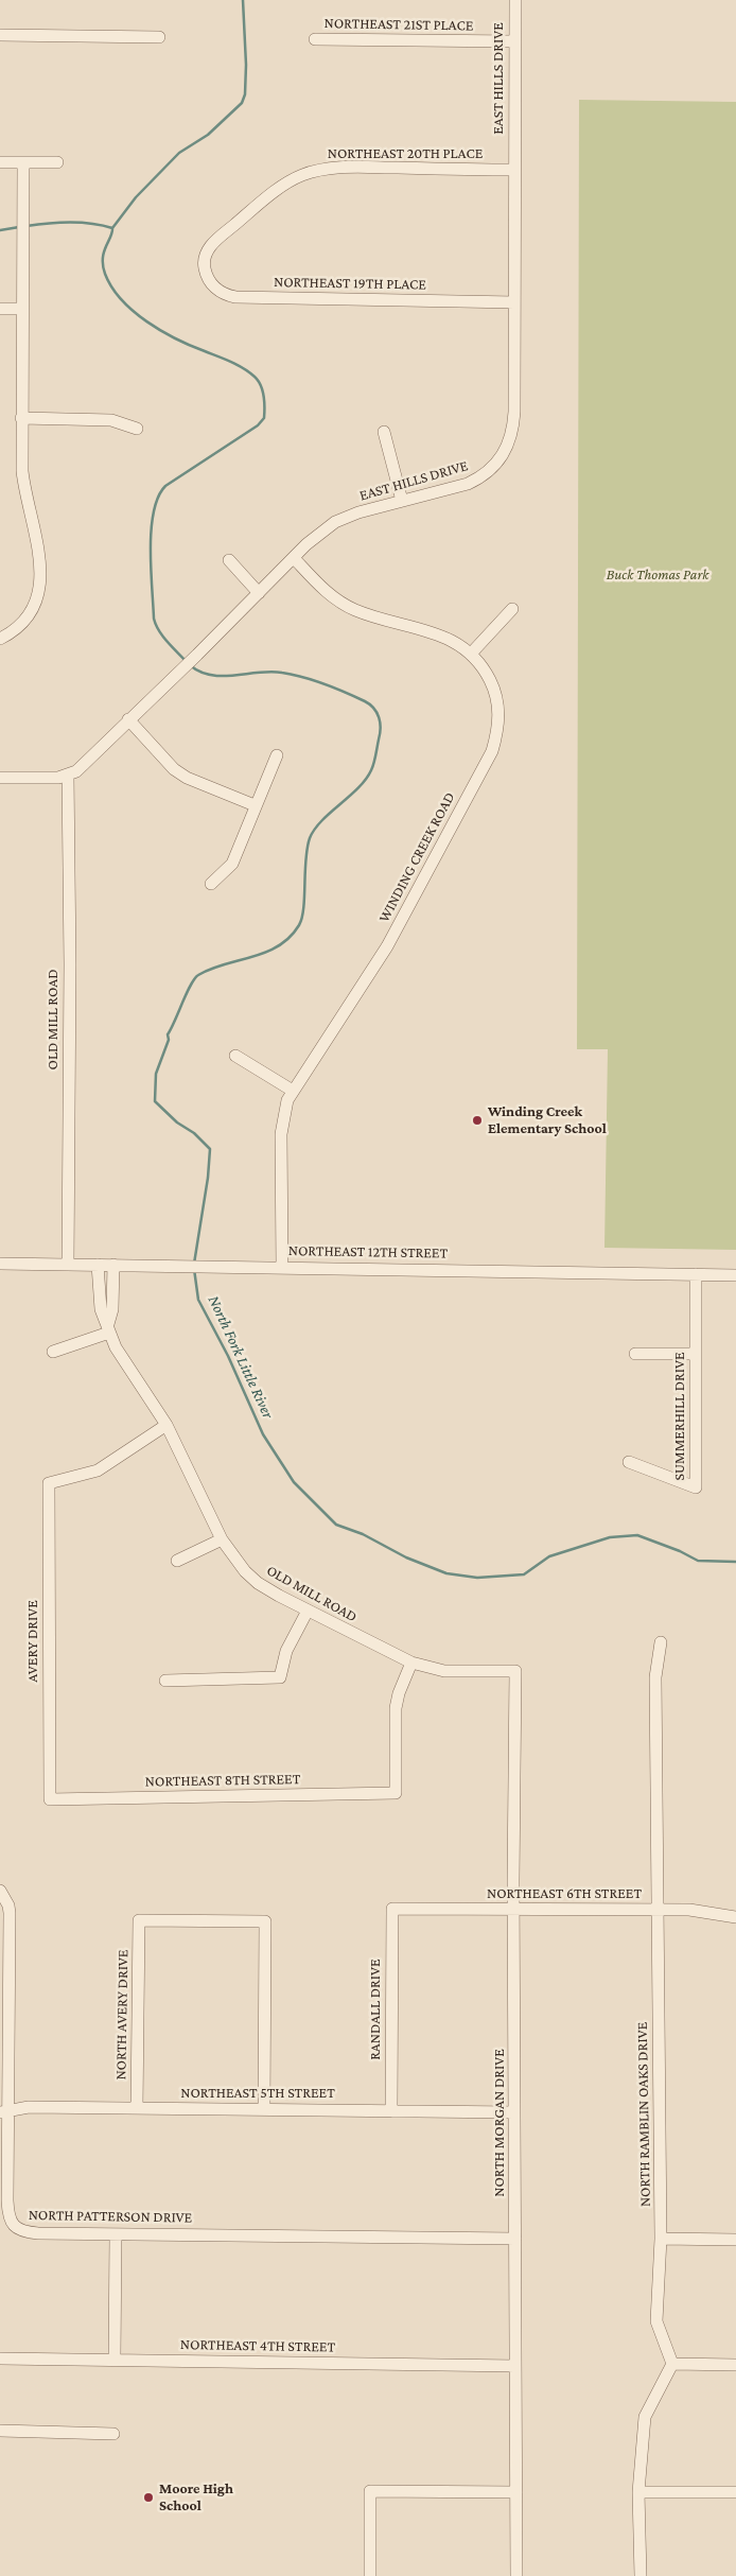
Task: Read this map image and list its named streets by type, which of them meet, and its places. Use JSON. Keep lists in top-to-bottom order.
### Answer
{
  "streets": {
    "street": [
      "NORTHEAST 21ST PLACE",
      "EAST HILLS DRIVE",
      "NORTHEAST 20TH PLACE",
      "NORTHEAST 19TH PLACE",
      "WINDING CREEK ROAD",
      "OLD MILL ROAD",
      "NORTHEAST 12TH STREET",
      "SUMMERHILL DRIVE",
      "AVERY DRIVE",
      "NORTHEAST 8TH STREET",
      "NORTHEAST 6TH STREET",
      "RANDALL DRIVE",
      "NORTH AVERY DRIVE",
      "NORTHEAST 5TH STREET",
      "NORTH RAMBLIN OAKS DRIVE",
      "NORTH MORGAN DRIVE",
      "NORTH PATTERSON DRIVE",
      "NORTHEAST 4TH STREET"
    ]
  },
  "crossings": [
    ["NORTHEAST 21ST PLACE", "EAST HILLS DRIVE"],
    ["EAST HILLS DRIVE", "NORTHEAST 20TH PLACE"],
    ["EAST HILLS DRIVE", "NORTHEAST 19TH PLACE"],
    ["EAST HILLS DRIVE", "WINDING CREEK ROAD"],
    ["EAST HILLS DRIVE", "OLD MILL ROAD"],
    ["NORTHEAST 20TH PLACE", "NORTHEAST 19TH PLACE"],
    ["WINDING CREEK ROAD", "NORTHEAST 12TH STREET"],
    ["OLD MILL ROAD", "NORTHEAST 12TH STREET"],
    ["OLD MILL ROAD", "AVERY DRIVE"],
    ["OLD MILL ROAD", "NORTHEAST 8TH STREET"],
    ["OLD MILL ROAD", "NORTH MORGAN DRIVE"],
    ["NORTHEAST 12TH STREET", "SUMMERHILL DRIVE"],
    ["AVERY DRIVE", "NORTHEAST 8TH STREET"],
    ["NORTHEAST 6TH STREET", "RANDALL DRIVE"],
    ["NORTHEAST 6TH STREET", "NORTH RAMBLIN OAKS DRIVE"],
    ["NORTHEAST 6TH STREET", "NORTH MORGAN DRIVE"],
    ["RANDALL DRIVE", "NORTHEAST 5TH STREET"],
    ["NORTH AVERY DRIVE", "NORTHEAST 5TH STREET"],
    ["NORTHEAST 5TH STREET", "NORTH MORGAN DRIVE"],
    ["NORTHEAST 5TH STREET", "NORTH PATTERSON DRIVE"],
    ["NORTH MORGAN DRIVE", "NORTH PATTERSON DRIVE"],
    ["NORTH MORGAN DRIVE", "NORTHEAST 4TH STREET"]
  ],
  "water": ["North Fork Little River"],
  "parks": ["Buck Thomas Park"],
  "places": ["Winding Creek Elementary School", "Moore High School"]
}
